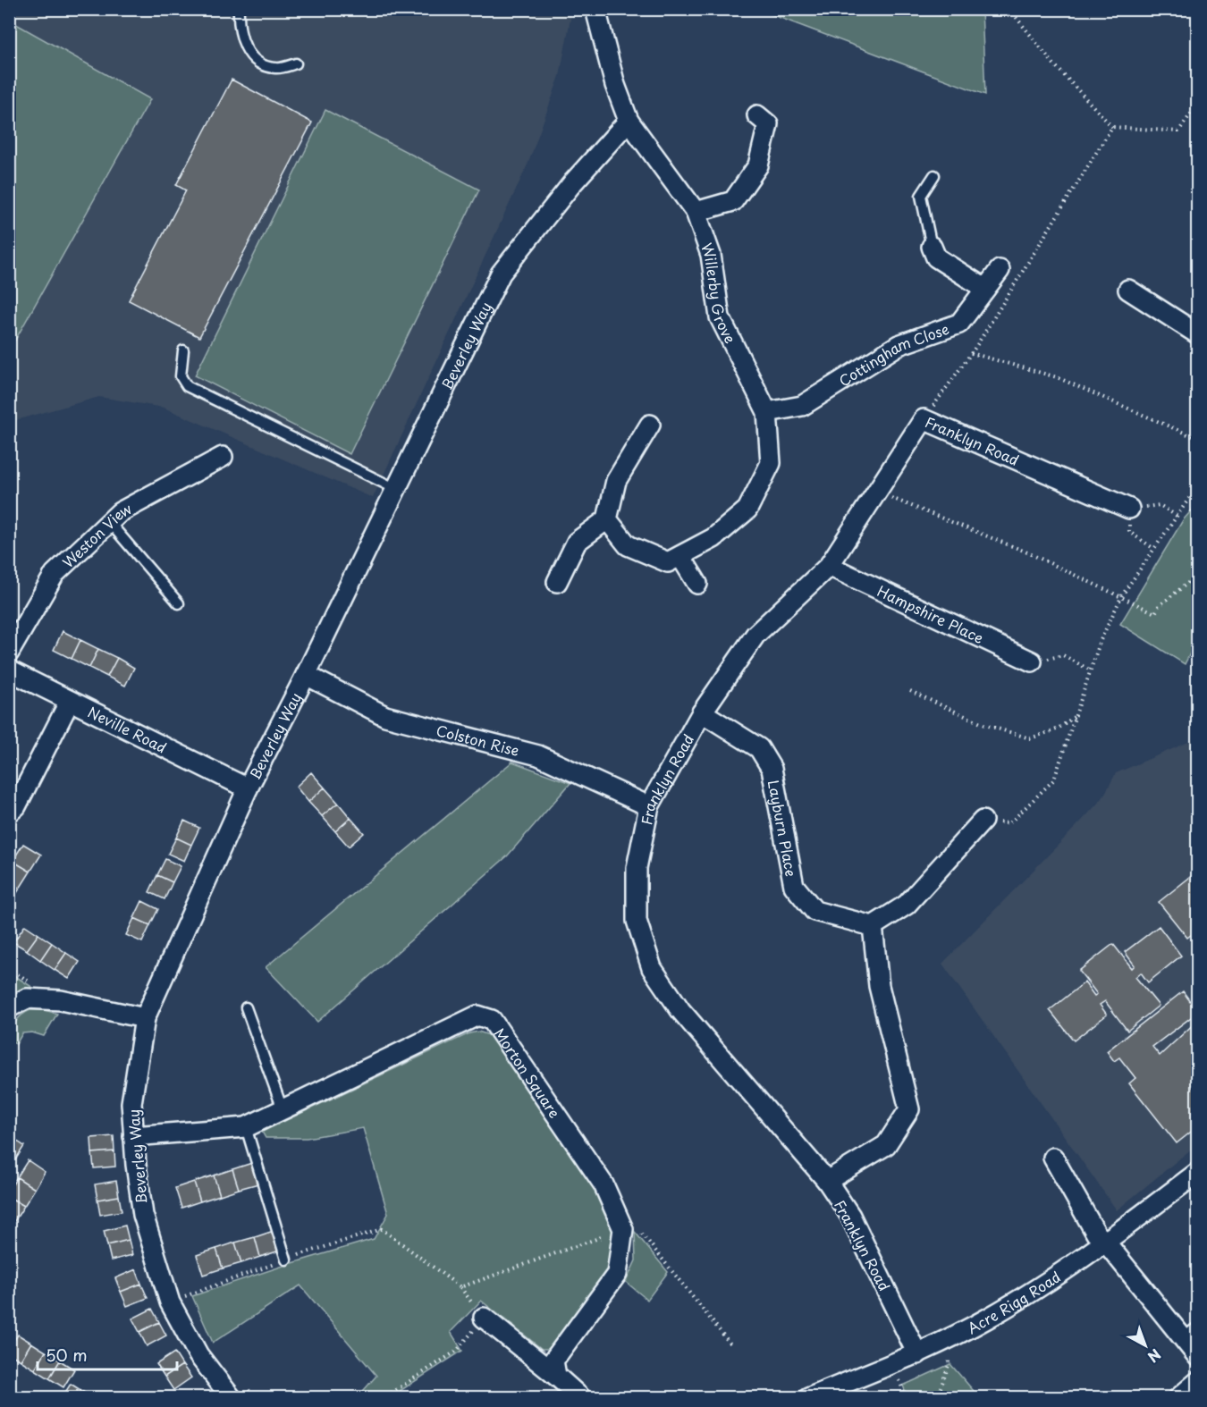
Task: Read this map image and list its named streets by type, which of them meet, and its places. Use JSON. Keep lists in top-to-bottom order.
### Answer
{
  "streets": {
    "street": [
      "Willerby Grove",
      "Beverley Way",
      "Cottingham Close",
      "Franklyn Road",
      "Weston View",
      "Hampshire Place",
      "Neville Road",
      "Colston Rise",
      "Layburn Place",
      "Morton Square",
      "Acre Rigg Road"
    ]
  },
  "crossings": [
    ["Willerby Grove", "Beverley Way"],
    ["Willerby Grove", "Cottingham Close"],
    ["Beverley Way", "Neville Road"],
    ["Beverley Way", "Colston Rise"],
    ["Beverley Way", "Morton Square"],
    ["Franklyn Road", "Hampshire Place"],
    ["Franklyn Road", "Colston Rise"],
    ["Franklyn Road", "Layburn Place"],
    ["Franklyn Road", "Acre Rigg Road"]
  ],
  "scale_bar": "50 m",
  "north": "bottom right"
}
